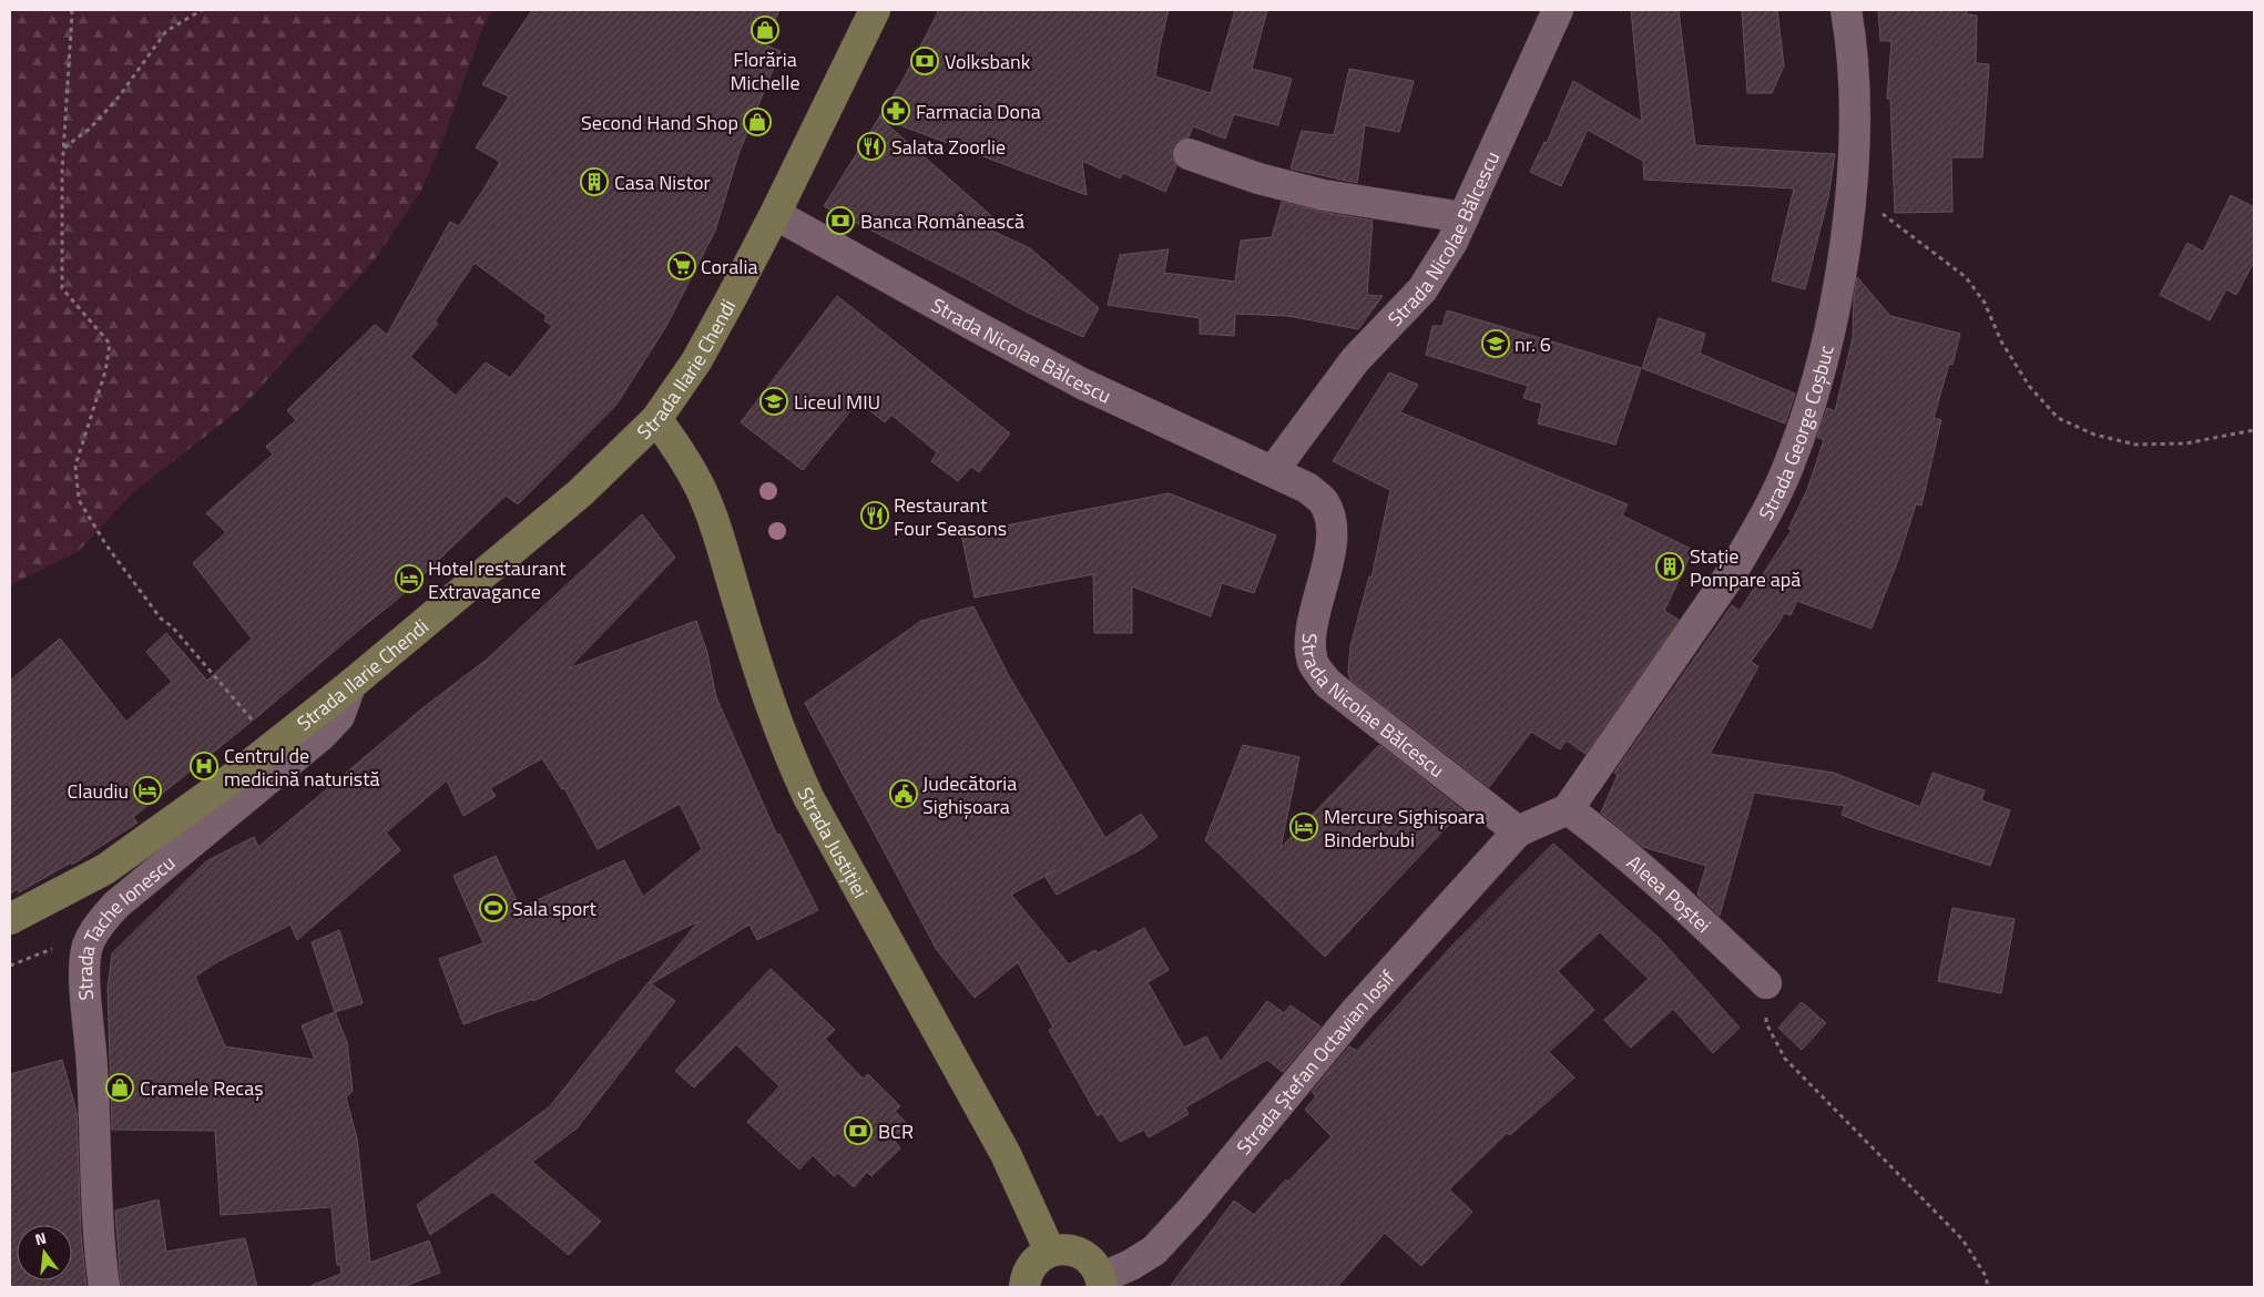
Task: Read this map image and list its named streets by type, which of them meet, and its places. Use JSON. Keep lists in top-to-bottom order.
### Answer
{
  "streets": {
    "main road": ["Strada Ilarie Chendi", "Strada Justiției", "Strada Ștefan Octavian Iosif"],
    "street": [
      "Strada Nicolae Bălcescu",
      "Strada George Coșbuc",
      "Aleea Poștei",
      "Strada Tache Ionescu"
    ]
  },
  "crossings": [
    ["Strada Nicolae Bălcescu", "Strada Ilarie Chendi"],
    ["Strada Nicolae Bălcescu", "Strada Ștefan Octavian Iosif"],
    ["Strada Ilarie Chendi", "Strada Justiției"],
    ["Strada Ilarie Chendi", "Strada Tache Ionescu"],
    ["Strada George Coșbuc", "Aleea Poștei"],
    ["Strada Justiției", "Strada Ștefan Octavian Iosif"]
  ],
  "places": {
    "shop": ["Florăria Michelle", "Second Hand Shop", "Cramele Recaș"],
    "bank": ["Volksbank", "Banca Românească", "BCR"],
    "pharmacy": ["Farmacia Dona"],
    "restaurant": ["Salata Zoorlie", "Restaurant Four Seasons"],
    "building": ["Casa Nistor", "Stație Pompare apă"],
    "supermarket": ["Coralia"],
    "school or university": ["nr. 6", "Liceul MIU"],
    "hotel": ["Hotel restaurant Extravagance", "Claudiu", "Mercure Sighișoara Binderbubi"],
    "hospital": ["Centrul de medicină naturistă"],
    "public building": ["Judecătoria Sighișoara"],
    "sports": ["Sala sport"]
  },
  "north": "top"
}
